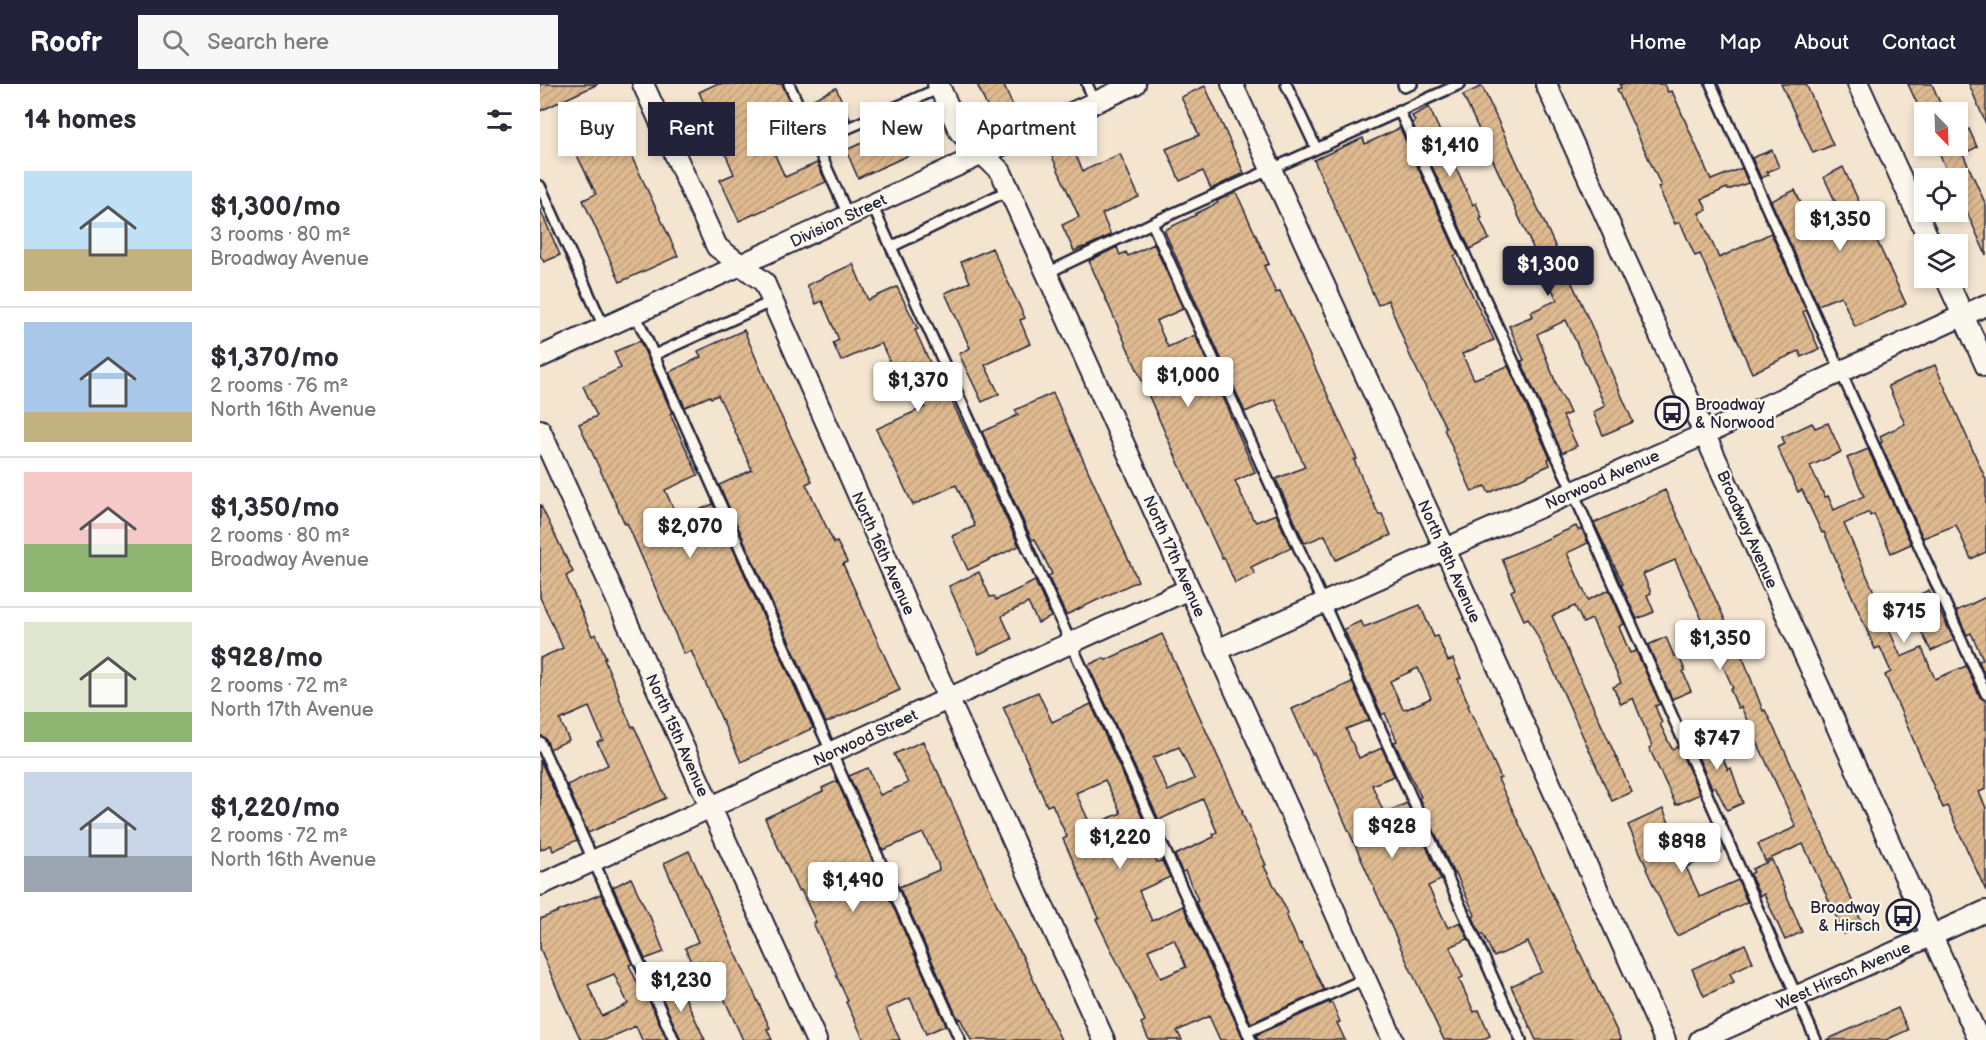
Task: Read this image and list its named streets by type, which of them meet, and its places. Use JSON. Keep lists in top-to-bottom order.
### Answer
{
  "streets": {
    "street": [
      "Division Street",
      "Norwood Avenue",
      "Broadway Avenue",
      "North 16th Avenue",
      "North 17th Avenue",
      "North 18th Avenue",
      "North 15th Avenue",
      "Norwood Street",
      "West Hirsch Avenue"
    ]
  },
  "crossings": [
    ["Division Street", "North 16th Avenue"],
    ["Norwood Avenue", "Broadway Avenue"],
    ["Norwood Avenue", "North 17th Avenue"],
    ["Norwood Avenue", "North 18th Avenue"],
    ["Broadway Avenue", "West Hirsch Avenue"],
    ["North 16th Avenue", "Norwood Street"],
    ["North 17th Avenue", "Norwood Street"],
    ["North 15th Avenue", "Norwood Street"]
  ],
  "places": {
    "bus stop": ["Broadway & Norwood", "Broadway & Hirsch"]
  },
  "north": "bottom right",
  "page": {
    "header": "Roofr",
    "search": "Search here",
    "nav": [
      "Home",
      "Map",
      "About",
      "Contact"
    ],
    "heading": "14 homes",
    "chip": [
      "Buy",
      "Rent",
      "Filters",
      "New",
      "Apartment"
    ],
    "price": [
      "$1,410",
      "$1,350",
      "$1,300",
      "$1,000",
      "$1,370",
      "$2,070",
      "$715",
      "$1,350",
      "$747",
      "$928",
      "$1,220",
      "$898",
      "$1,490",
      "$1,230"
    ],
    "list": [
      {
        "name": "$1,300/mo",
        "note": "3 rooms · 80 m² · Broadway Avenue"
      },
      {
        "name": "$1,370/mo",
        "note": "2 rooms · 76 m² · North 16th Avenue"
      },
      {
        "name": "$1,350/mo",
        "note": "2 rooms · 80 m² · Broadway Avenue"
      },
      {
        "name": "$928/mo",
        "note": "2 rooms · 72 m² · North 17th Avenue"
      },
      {
        "name": "$1,220/mo",
        "note": "2 rooms · 72 m² · North 16th Avenue"
      }
    ]
  }
}
